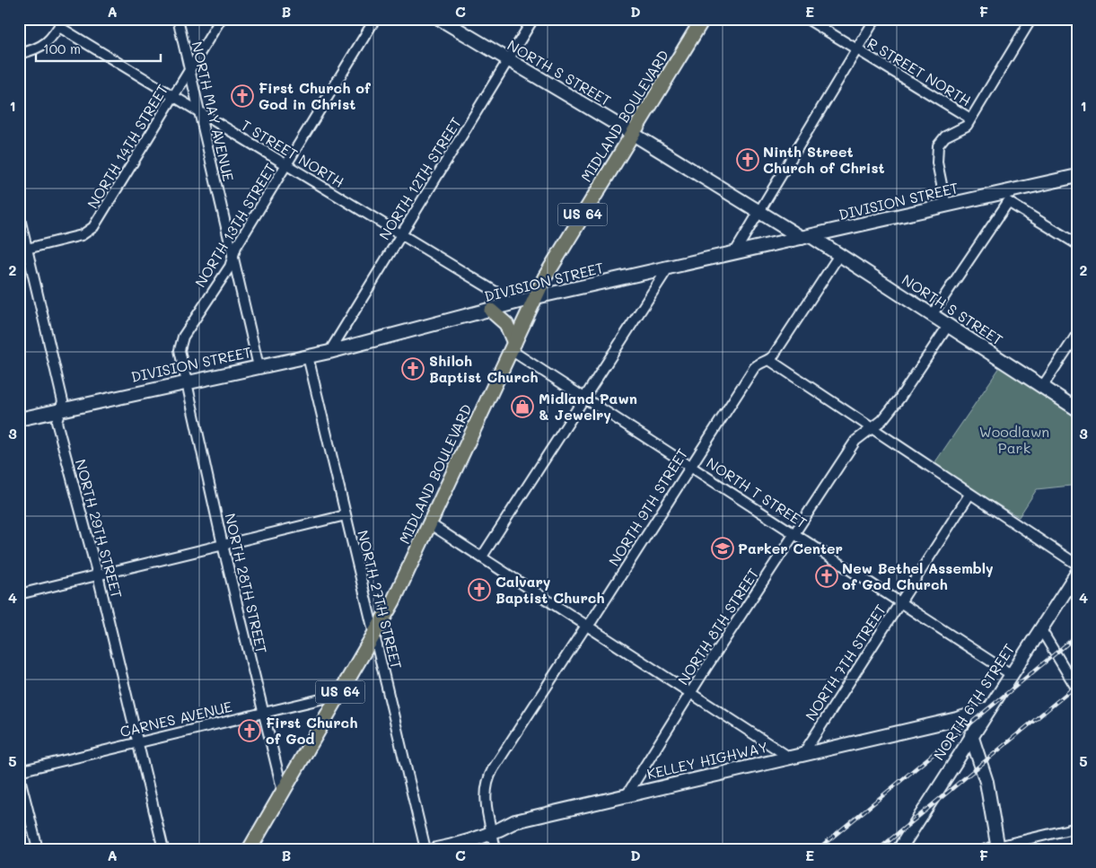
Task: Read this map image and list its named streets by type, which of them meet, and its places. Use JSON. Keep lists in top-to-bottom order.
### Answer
{
  "streets": {
    "main road": ["MIDLAND BOULEVARD", "US 64"],
    "street": [
      "R STREET NORTH",
      "NORTH S STREET",
      "NORTH MAY AVENUE",
      "NORTH 14TH STREET",
      "T STREET NORTH",
      "NORTH 12TH STREET",
      "DIVISION STREET",
      "NORTH 13TH STREET",
      "NORTH T STREET",
      "NORTH 9TH STREET",
      "NORTH 29TH STREET",
      "NORTH 28TH STREET",
      "NORTH 27TH STREET",
      "NORTH 8TH STREET",
      "NORTH 7TH STREET",
      "NORTH 6TH STREET",
      "CARNES AVENUE",
      "KELLEY HIGHWAY"
    ]
  },
  "crossings": [
    ["NORTH S STREET", "MIDLAND BOULEVARD"],
    ["NORTH S STREET", "NORTH 12TH STREET"],
    ["NORTH S STREET", "DIVISION STREET"],
    ["NORTH S STREET", "NORTH 9TH STREET"],
    ["NORTH S STREET", "NORTH 8TH STREET"],
    ["NORTH MAY AVENUE", "NORTH 14TH STREET"],
    ["NORTH MAY AVENUE", "T STREET NORTH"],
    ["NORTH MAY AVENUE", "DIVISION STREET"],
    ["NORTH MAY AVENUE", "NORTH 13TH STREET"],
    ["MIDLAND BOULEVARD", "DIVISION STREET"],
    ["MIDLAND BOULEVARD", "NORTH T STREET"],
    ["MIDLAND BOULEVARD", "NORTH 28TH STREET"],
    ["MIDLAND BOULEVARD", "NORTH 27TH STREET"],
    ["MIDLAND BOULEVARD", "CARNES AVENUE"],
    ["NORTH 14TH STREET", "T STREET NORTH"],
    ["NORTH 14TH STREET", "NORTH 29TH STREET"],
    ["T STREET NORTH", "NORTH 12TH STREET"],
    ["T STREET NORTH", "DIVISION STREET"],
    ["T STREET NORTH", "NORTH 13TH STREET"],
    ["NORTH 12TH STREET", "DIVISION STREET"],
    ["DIVISION STREET", "NORTH 13TH STREET"],
    ["DIVISION STREET", "NORTH 29TH STREET"],
    ["DIVISION STREET", "NORTH 28TH STREET"],
    ["DIVISION STREET", "NORTH 27TH STREET"],
    ["NORTH 13TH STREET", "NORTH 28TH STREET"],
    ["NORTH T STREET", "NORTH 9TH STREET"],
    ["NORTH T STREET", "NORTH 8TH STREET"],
    ["NORTH T STREET", "NORTH 7TH STREET"],
    ["NORTH T STREET", "NORTH 6TH STREET"],
    ["NORTH 9TH STREET", "KELLEY HIGHWAY"],
    ["NORTH 29TH STREET", "CARNES AVENUE"],
    ["NORTH 28TH STREET", "CARNES AVENUE"],
    ["NORTH 8TH STREET", "KELLEY HIGHWAY"],
    ["NORTH 7TH STREET", "KELLEY HIGHWAY"],
    ["NORTH 6TH STREET", "KELLEY HIGHWAY"]
  ],
  "parks": ["Woodlawn Park"],
  "places": {
    "church": [
      "First Church of God in Christ",
      "Ninth Street Church of Christ",
      "Shiloh Baptist Church",
      "New Bethel Assembly of God Church",
      "Calvary Baptist Church",
      "First Church of God"
    ],
    "shop": ["Midland Pawn & Jewelry"],
    "school or university": ["Parker Center"]
  },
  "scale_bar": "100 m",
  "grid": {
    "columns": [
      "A",
      "B",
      "C",
      "D",
      "E",
      "F"
    ],
    "rows": [
      "1",
      "2",
      "3",
      "4",
      "5"
    ]
  }
}
